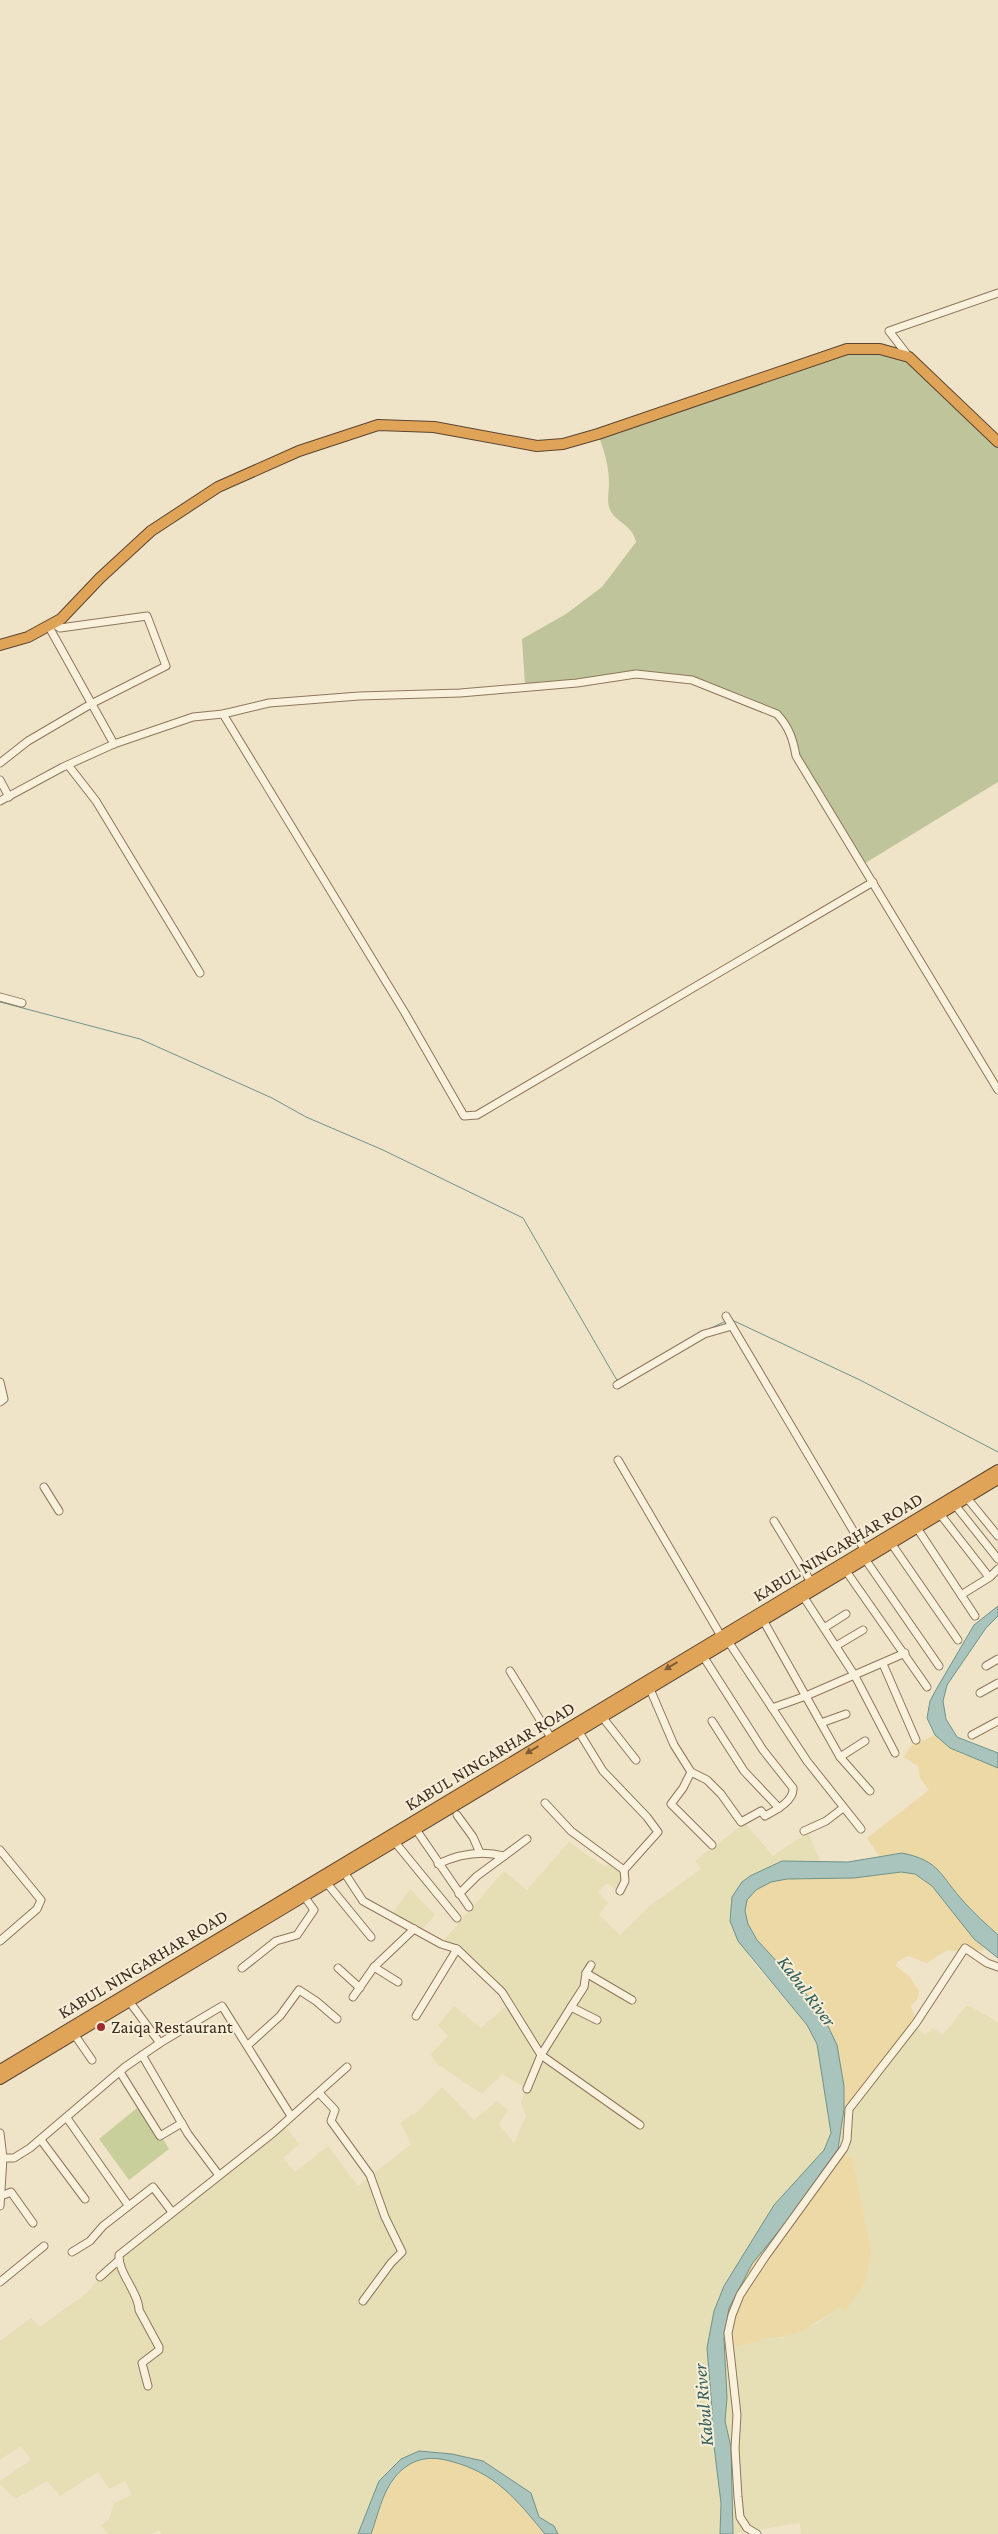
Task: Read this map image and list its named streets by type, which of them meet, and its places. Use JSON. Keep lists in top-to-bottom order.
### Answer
{
  "streets": {
    "highway": ["KABUL NINGARHAR ROAD"]
  },
  "water": ["Kabul River"],
  "places": ["Zaiqa Restaurant"]
}
